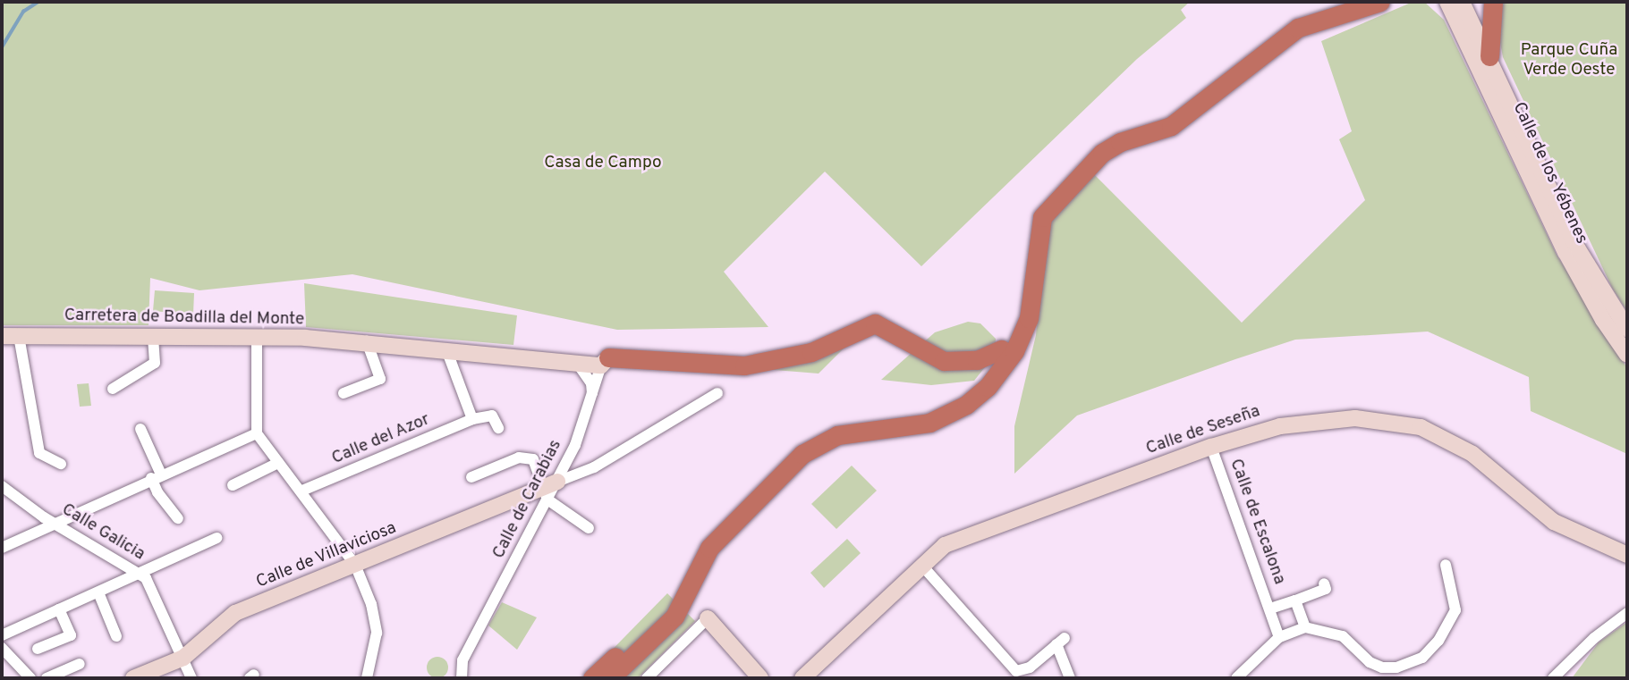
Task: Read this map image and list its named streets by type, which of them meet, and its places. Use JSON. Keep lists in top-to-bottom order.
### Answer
{
  "streets": {
    "street": [
      "Calle de los Yébenes",
      "Carretera de Boadilla del Monte",
      "Calle de Seseña",
      "Calle del Azor",
      "Calle de Carabias",
      "Calle de Escalona",
      "Calle Galicia",
      "Calle de Villaviciosa"
    ]
  },
  "crossings": [
    ["Carretera de Boadilla del Monte", "Calle de Carabias"],
    ["Calle de Seseña", "Calle de Escalona"],
    ["Calle de Carabias", "Calle de Villaviciosa"],
    ["Calle Galicia", "Calle de Villaviciosa"]
  ],
  "parks": ["Parque Cuña Verde Oeste", "Casa de Campo"]
}
